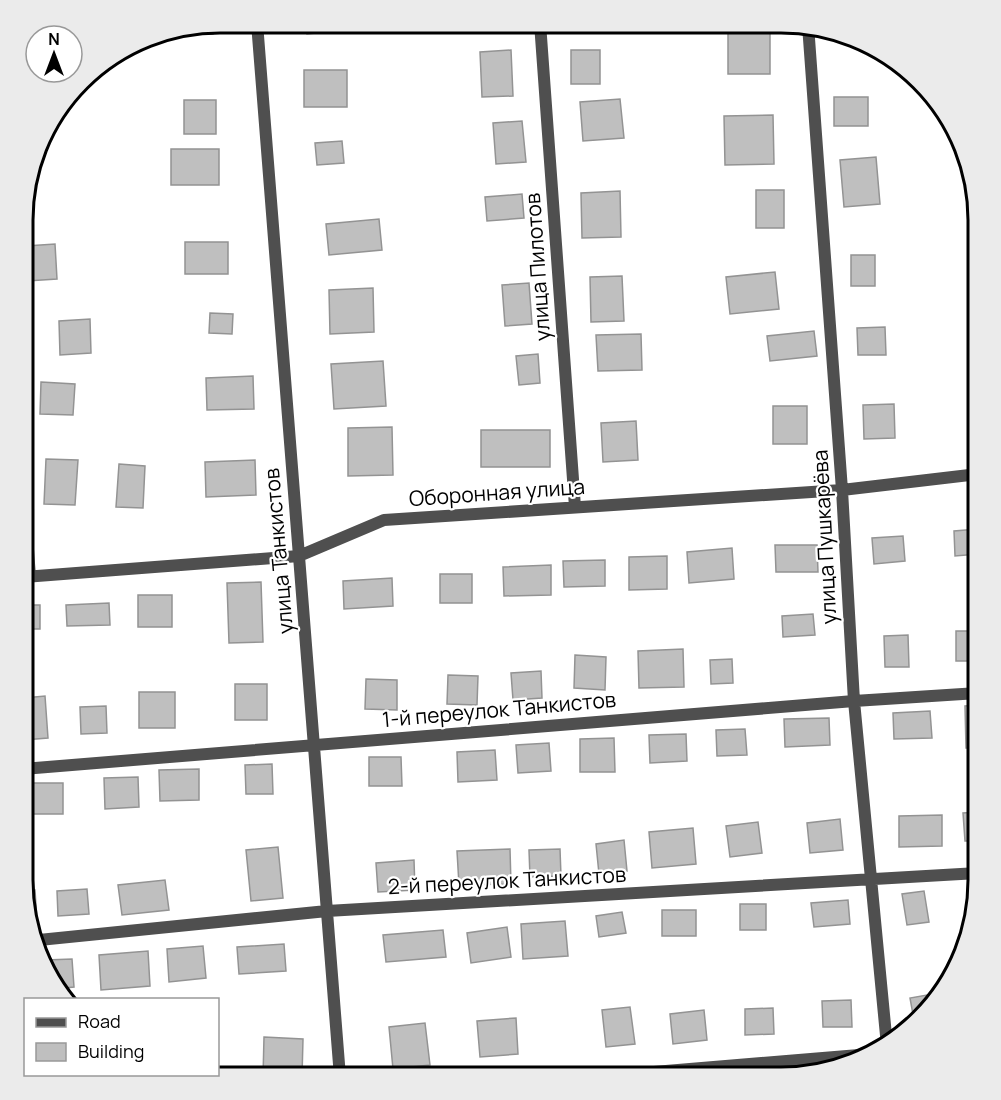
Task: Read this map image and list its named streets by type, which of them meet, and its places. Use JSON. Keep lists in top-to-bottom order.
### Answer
{
  "streets": {
    "street": [
      "улица Пилотов",
      "Оборонная улица",
      "улица Пушкарёва",
      "улица Танкистов",
      "1-й переулок Танкистов",
      "2-й переулок Танкистов"
    ]
  },
  "crossings": [
    ["улица Пилотов", "Оборонная улица"],
    ["Оборонная улица", "улица Пушкарёва"],
    ["Оборонная улица", "улица Танкистов"],
    ["улица Пушкарёва", "1-й переулок Танкистов"],
    ["улица Пушкарёва", "2-й переулок Танкистов"],
    ["улица Танкистов", "1-й переулок Танкистов"],
    ["улица Танкистов", "2-й переулок Танкистов"]
  ],
  "legend": ["Road", "Building"],
  "north": "top"
}
